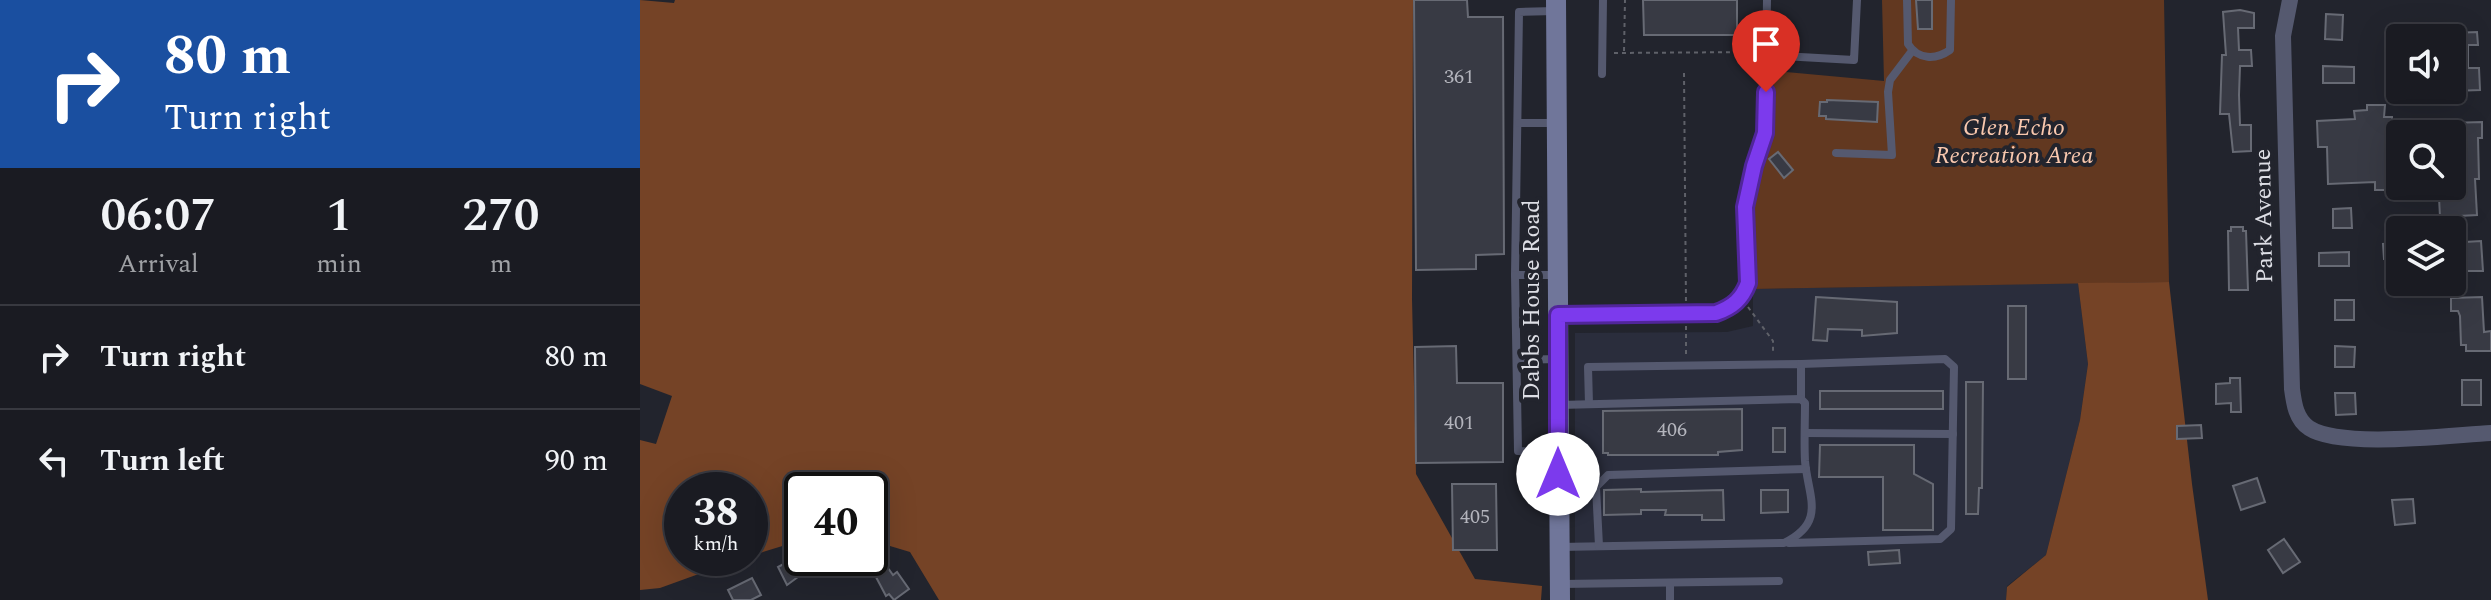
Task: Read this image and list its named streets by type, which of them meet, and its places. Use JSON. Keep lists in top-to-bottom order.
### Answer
{
  "streets": {
    "street": ["Park Avenue", "Dabbs House Road"]
  },
  "parks": ["Glen Echo Recreation Area"],
  "house_numbers": [
    "361",
    "401",
    "406",
    "405"
  ],
  "page": {
    "turn": ["80 m", "Turn right"],
    "eta": [
      "06:07",
      "Arrival",
      "1",
      "min",
      "270",
      "m"
    ],
    "list": [
      {
        "name": "Turn right",
        "value": "80 m"
      },
      {
        "name": "Turn left",
        "value": "90 m"
      }
    ],
    "speed": "38 km/h",
    "limit": "40"
  }
}
